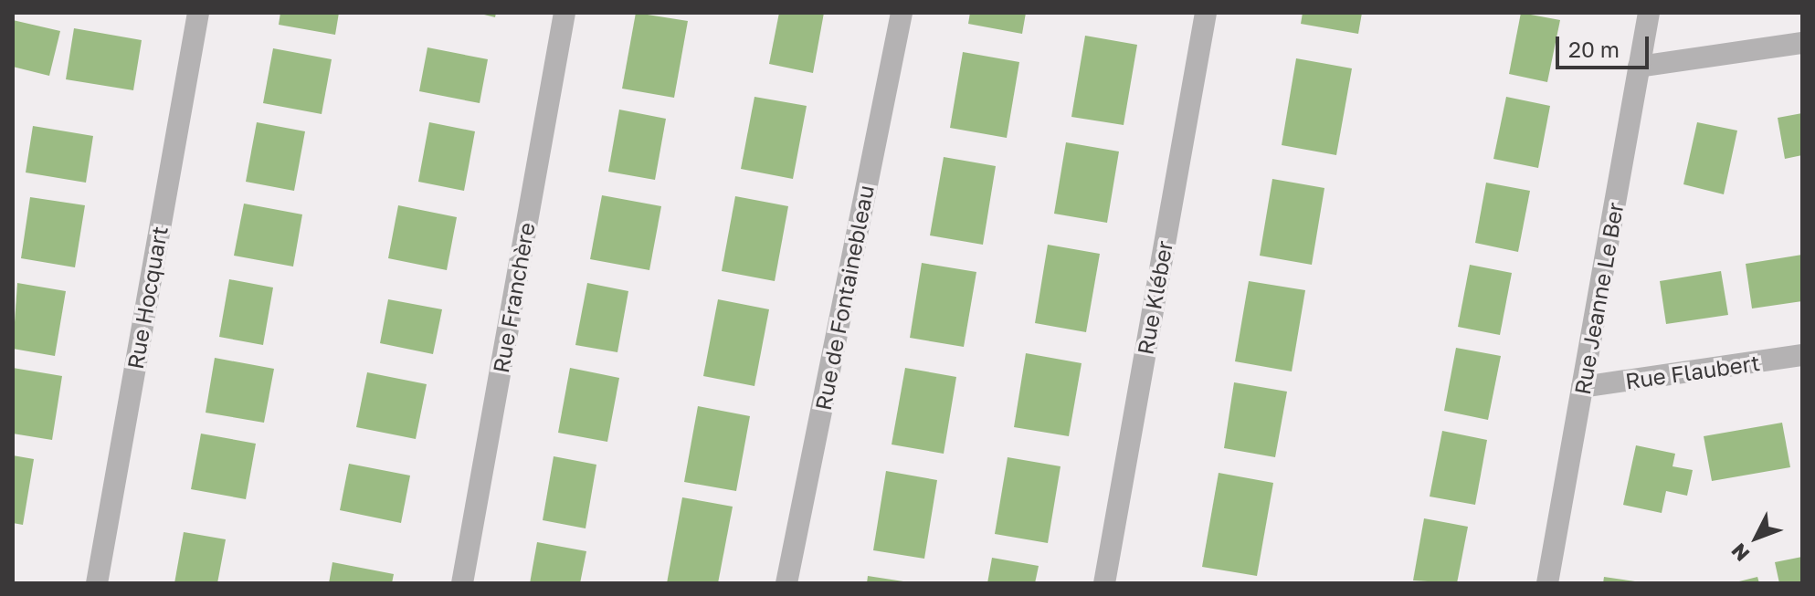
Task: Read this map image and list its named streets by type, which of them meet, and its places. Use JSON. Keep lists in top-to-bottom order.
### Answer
{
  "streets": {
    "street": [
      "Rue Hocquart",
      "Rue Franchère",
      "Rue de Fontainebleau",
      "Rue Kléber",
      "Rue Jeanne Le Ber",
      "Rue Flaubert"
    ]
  },
  "crossings": [
    ["Rue Jeanne Le Ber", "Rue Flaubert"]
  ],
  "scale_bar": "20 m",
  "north": "bottom left"
}
